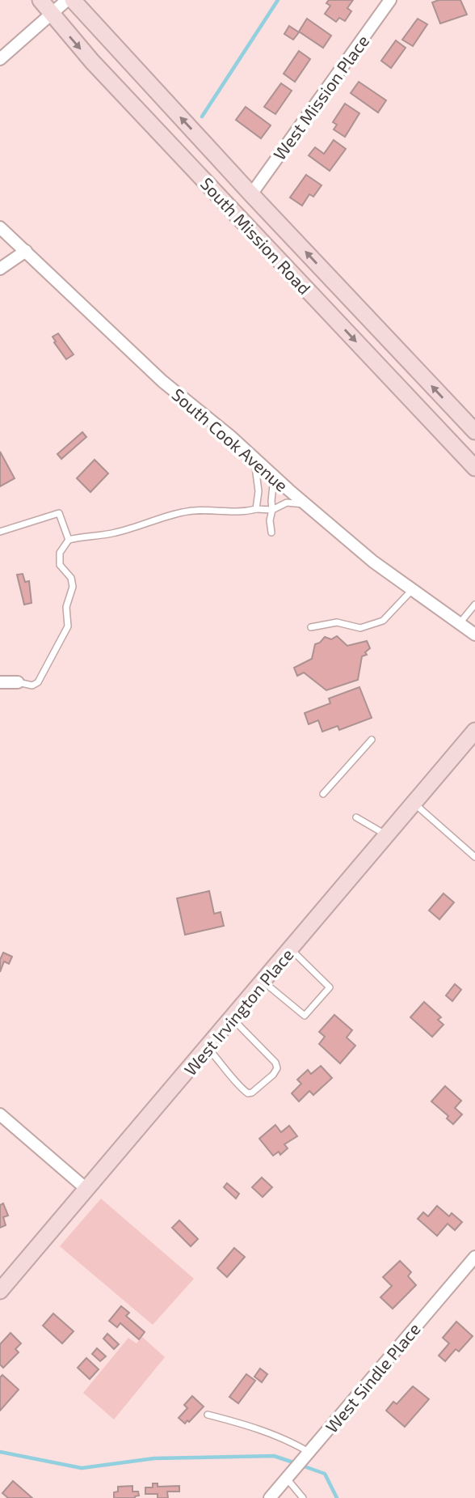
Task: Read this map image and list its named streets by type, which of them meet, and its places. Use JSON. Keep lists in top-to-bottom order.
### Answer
{
  "streets": {
    "main road": ["South Mission Road", "West Irvington Place"],
    "street": ["West Mission Place", "South Cook Avenue", "West Sindle Place"]
  },
  "crossings": [
    ["West Mission Place", "South Mission Road"]
  ]
}
